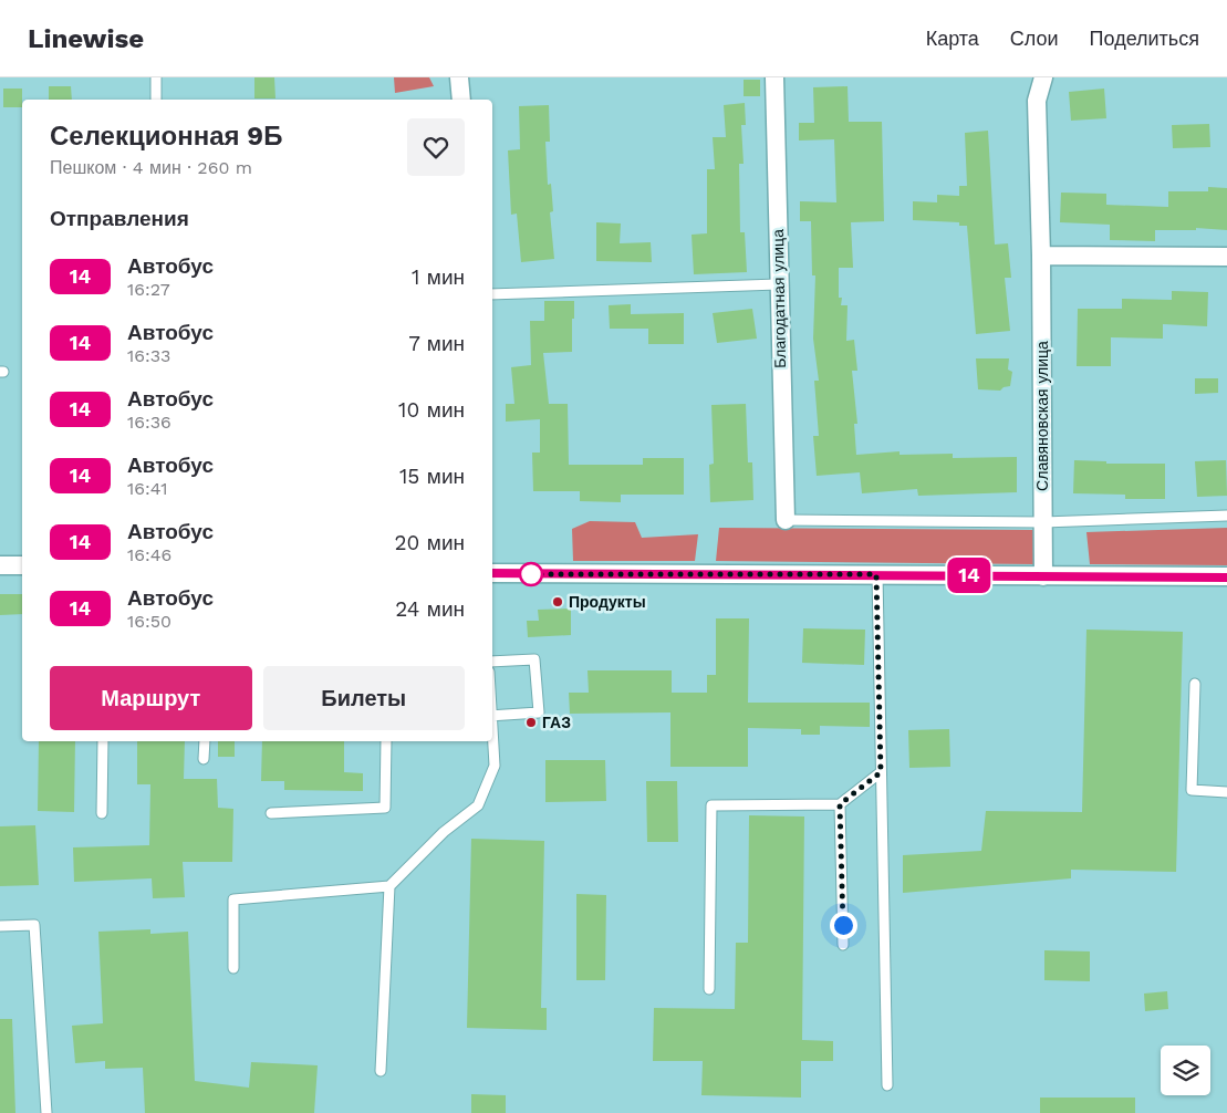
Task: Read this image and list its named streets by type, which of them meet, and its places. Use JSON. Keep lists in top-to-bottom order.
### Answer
{
  "streets": {
    "street": ["Благодатная улица", "Славяновская улица"]
  },
  "places": ["Продукты", "ГАЗ"],
  "lines": ["bus line 14"],
  "page": {
    "header": "Linewise",
    "nav": ["Карта", "Слои", "Поделиться"],
    "on_map": "14",
    "heading": [
      ["Селекционная 9Б", "Пешком · 4 мин · 260 m"],
      "Отправления"
    ],
    "list": [
      {
        "mark": "14",
        "name": "Автобус",
        "note": "16:27",
        "value": "1 мин"
      },
      {
        "mark": "14",
        "name": "Автобус",
        "note": "16:33",
        "value": "7 мин"
      },
      {
        "mark": "14",
        "name": "Автобус",
        "note": "16:36",
        "value": "10 мин"
      },
      {
        "mark": "14",
        "name": "Автобус",
        "note": "16:41",
        "value": "15 мин"
      },
      {
        "mark": "14",
        "name": "Автобус",
        "note": "16:46",
        "value": "20 мин"
      },
      {
        "mark": "14",
        "name": "Автобус",
        "note": "16:50",
        "value": "24 мин"
      }
    ],
    "buttons": ["Маршрут", "Билеты"]
  }
}
